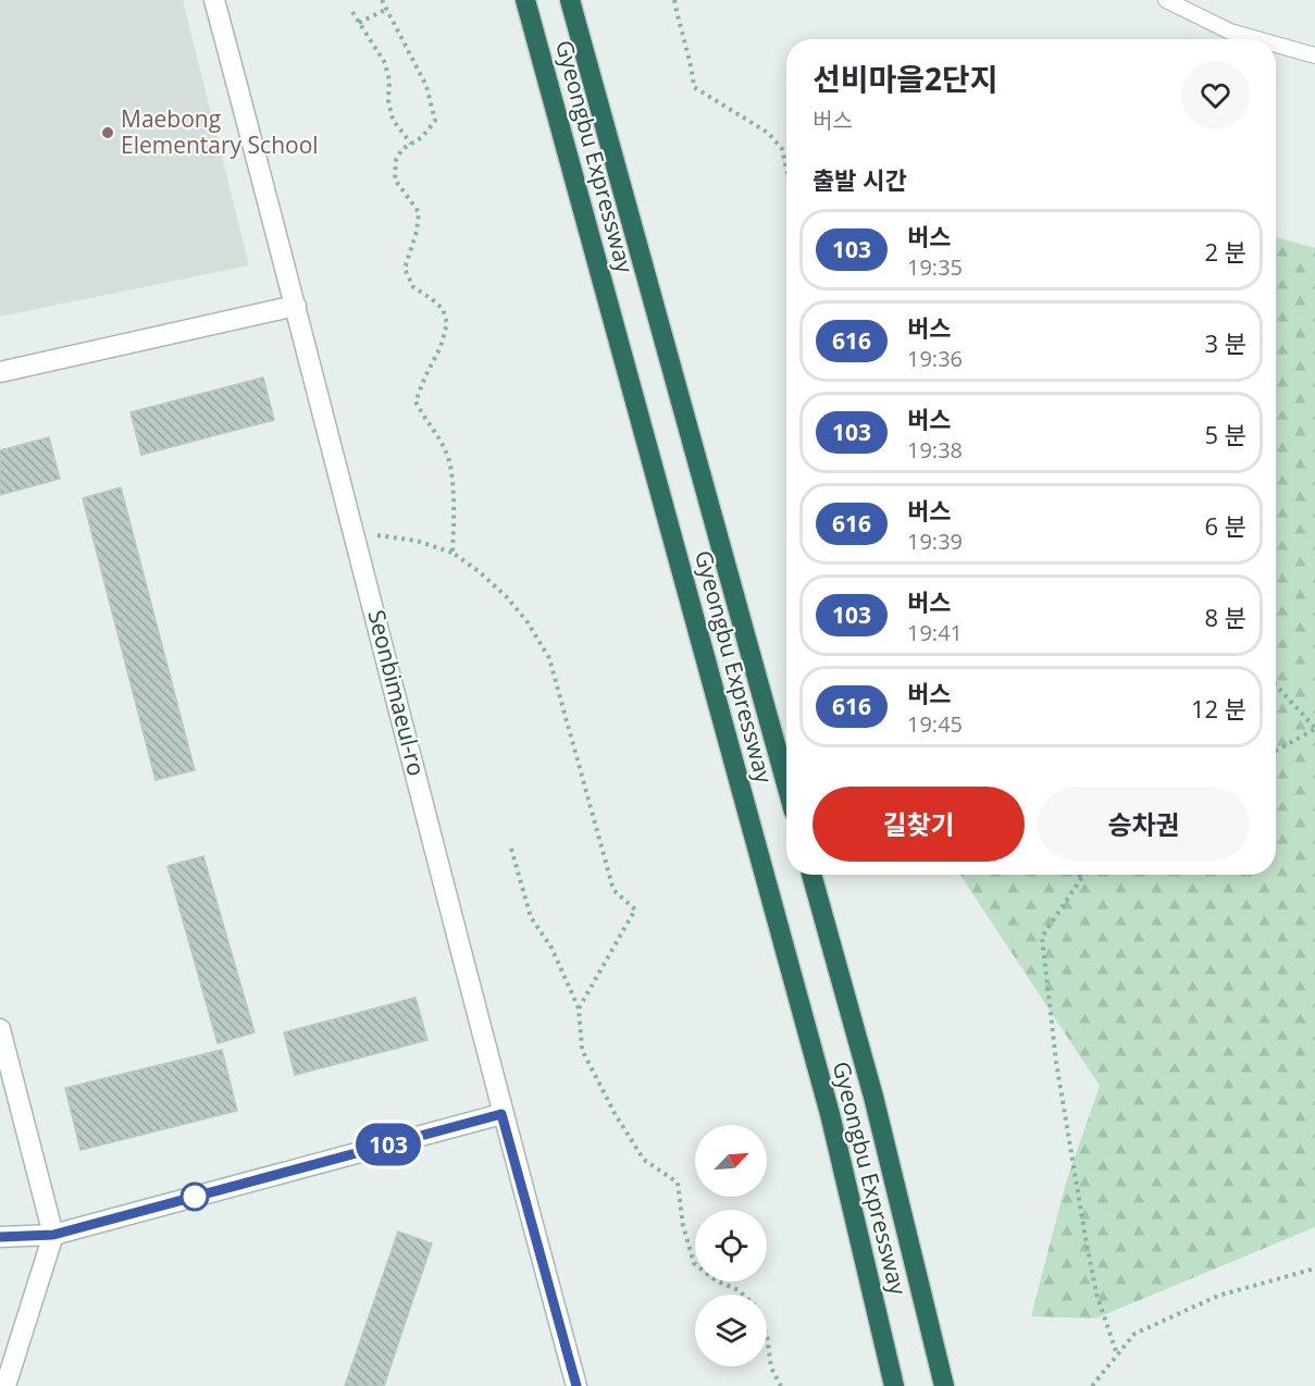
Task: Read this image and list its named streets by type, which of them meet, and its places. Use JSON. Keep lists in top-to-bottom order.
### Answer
{
  "streets": {
    "highway": ["Gyeongbu Expressway"],
    "street": ["Seonbimaeul-ro"]
  },
  "places": ["Maebong Elementary School"],
  "lines": ["bus line 103"],
  "north": "top right",
  "page": {
    "on_map": "103",
    "heading": [
      ["선비마을2단지", "버스"],
      "출발 시간"
    ],
    "list": [
      {
        "mark": "103",
        "name": "버스",
        "note": "19:35",
        "value": "2 분"
      },
      {
        "mark": "616",
        "name": "버스",
        "note": "19:36",
        "value": "3 분"
      },
      {
        "mark": "103",
        "name": "버스",
        "note": "19:38",
        "value": "5 분"
      },
      {
        "mark": "616",
        "name": "버스",
        "note": "19:39",
        "value": "6 분"
      },
      {
        "mark": "103",
        "name": "버스",
        "note": "19:41",
        "value": "8 분"
      },
      {
        "mark": "616",
        "name": "버스",
        "note": "19:45",
        "value": "12 분"
      }
    ],
    "buttons": ["길찾기", "승차권"]
  }
}
